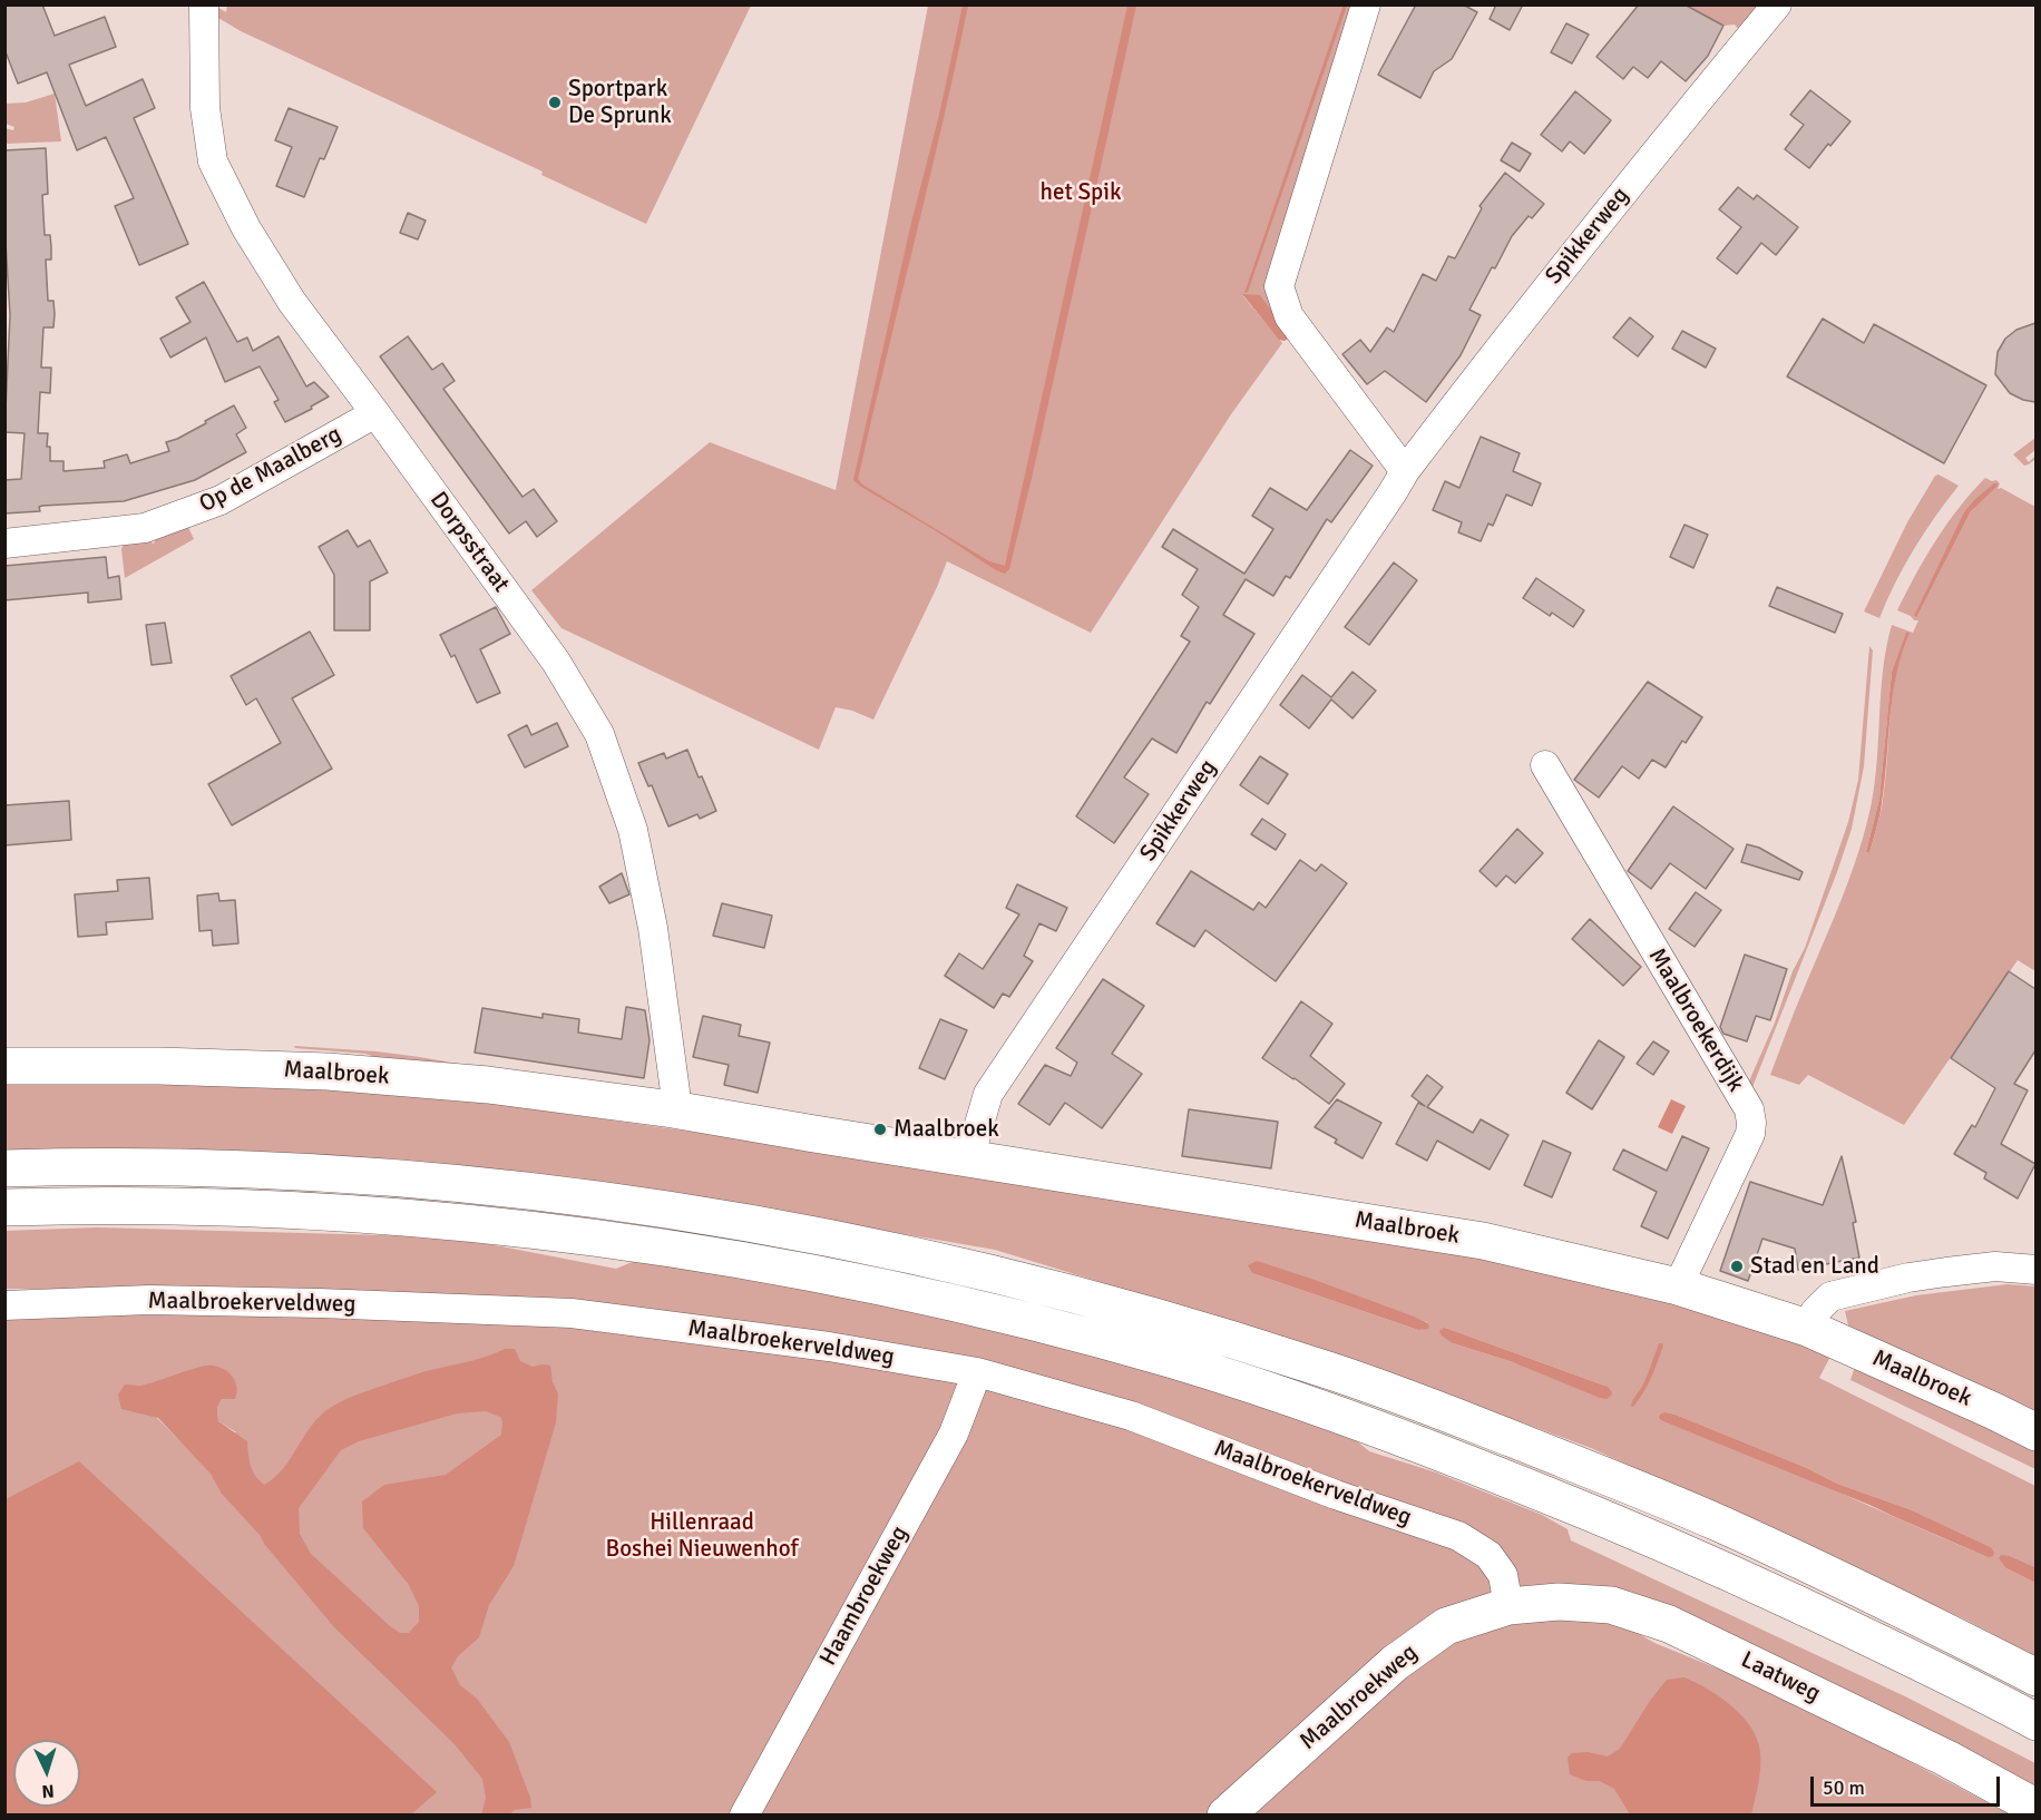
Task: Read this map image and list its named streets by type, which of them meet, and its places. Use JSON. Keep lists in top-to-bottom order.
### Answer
{
  "streets": {
    "main road": ["Maalbroek", "Laatweg", "Maalbroekweg"],
    "street": [
      "Spikkerweg",
      "Op de Maalberg",
      "Dorpsstraat",
      "Maalbroekerdijk",
      "Maalbroekerveldweg",
      "Haambroekweg"
    ]
  },
  "crossings": [
    ["Spikkerweg", "Maalbroek"],
    ["Op de Maalberg", "Dorpsstraat"],
    ["Dorpsstraat", "Maalbroek"],
    ["Maalbroekerdijk", "Maalbroek"],
    ["Maalbroekerveldweg", "Haambroekweg"],
    ["Maalbroekerveldweg", "Laatweg"],
    ["Maalbroekerveldweg", "Maalbroekweg"],
    ["Laatweg", "Maalbroekweg"]
  ],
  "parks": ["het Spik", "Hillenraad Boshei Nieuwenhof"],
  "places": ["Sportpark De Sprunk", "Maalbroek", "Stad en Land"],
  "scale_bar": "50 m",
  "north": "bottom"
}
